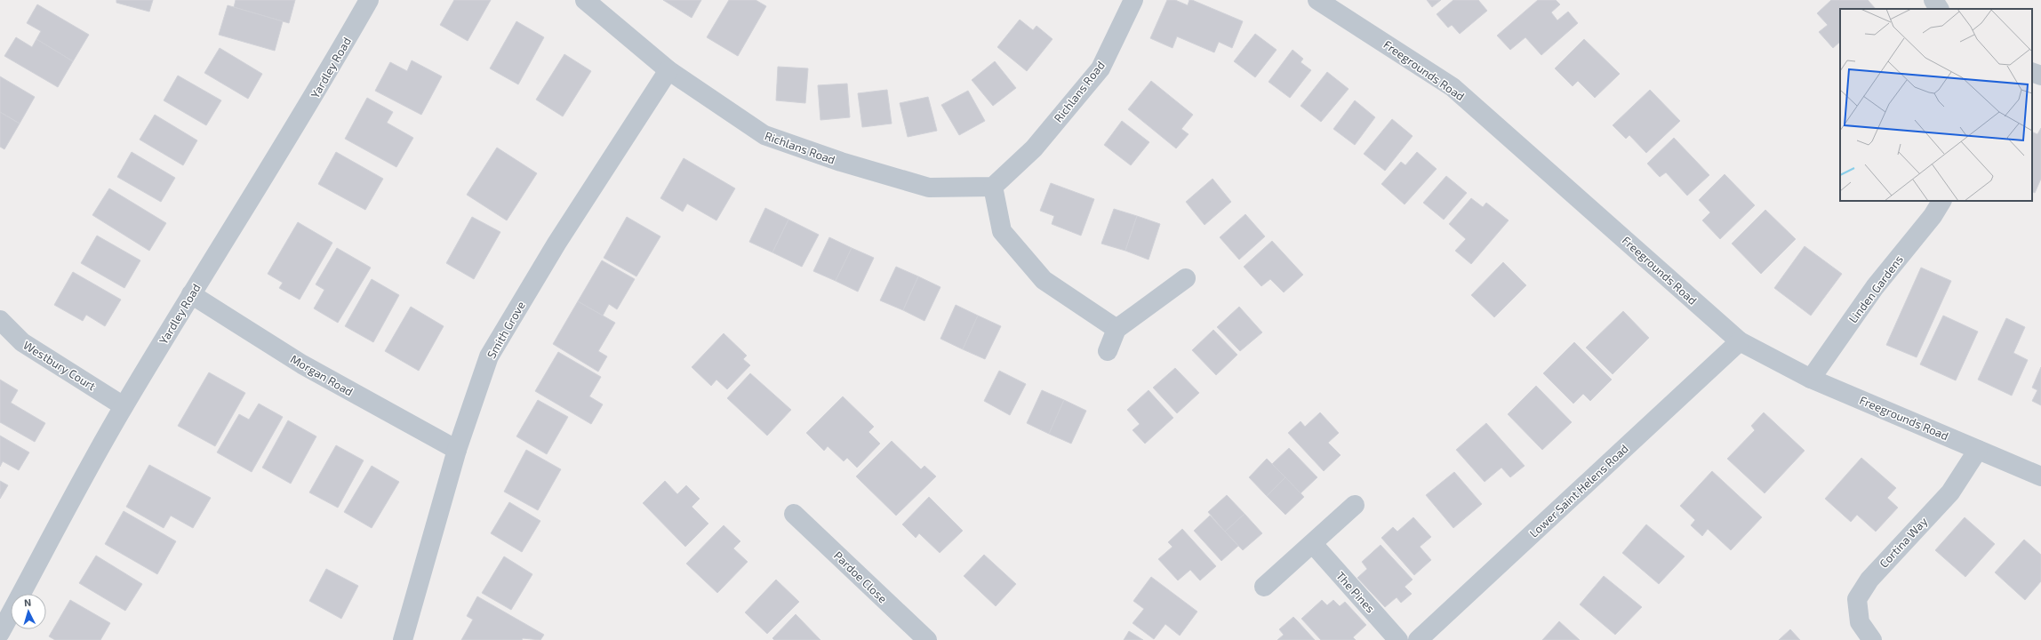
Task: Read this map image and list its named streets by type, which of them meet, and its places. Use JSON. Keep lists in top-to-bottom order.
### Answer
{
  "streets": {
    "street": [
      "Yardley Road",
      "Freegrounds Road",
      "Richlans Road",
      "Linden Gardens",
      "Smith Grove",
      "Westbury Court",
      "Morgan Road",
      "Lower Saint Helens Road",
      "Cortina Way",
      "Pardoe Close",
      "The Pines"
    ]
  },
  "crossings": [
    ["Yardley Road", "Westbury Court"],
    ["Yardley Road", "Morgan Road"],
    ["Freegrounds Road", "Linden Gardens"],
    ["Freegrounds Road", "Lower Saint Helens Road"],
    ["Freegrounds Road", "Cortina Way"],
    ["Richlans Road", "Smith Grove"],
    ["Smith Grove", "Morgan Road"]
  ],
  "north": "top"
}
